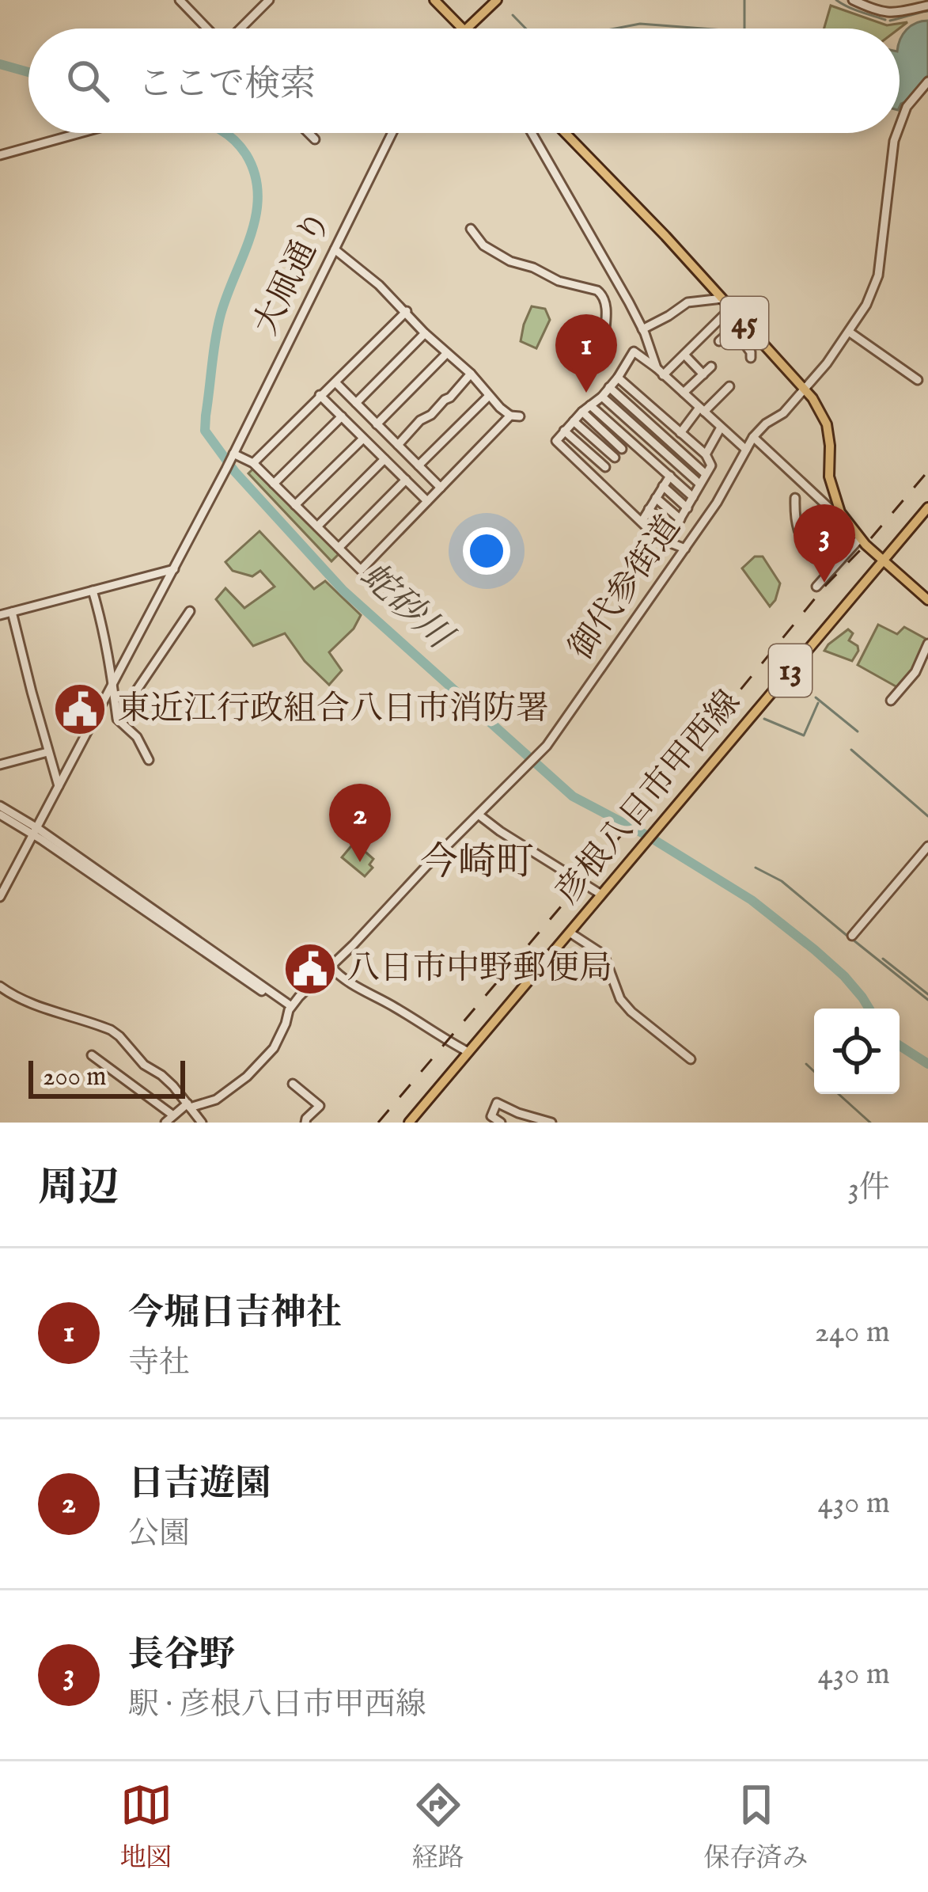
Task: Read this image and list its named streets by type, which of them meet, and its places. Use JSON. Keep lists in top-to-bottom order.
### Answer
{
  "streets": {
    "main road": ["45", "13", "彦根八日市甲西線"],
    "street": ["大凧通り", "御代参街道"]
  },
  "crossings": [
    ["45", "御代参街道"],
    ["45", "彦根八日市甲西線"]
  ],
  "districts": ["今崎町"],
  "water": ["蛇砂川"],
  "places": {
    "public building": ["東近江行政組合八日市消防署", "八日市中野郵便局"]
  },
  "scale_bar": "200 m",
  "page": {
    "search": "ここで検索",
    "pins": ["1", "3", "2"],
    "scale": "200 m",
    "heading": ["周辺", "3件"],
    "list": [
      {
        "mark": "1",
        "name": "今堀日吉神社",
        "note": "寺社",
        "value": "240 m"
      },
      {
        "mark": "2",
        "name": "日吉遊園",
        "note": "公園",
        "value": "430 m"
      },
      {
        "mark": "3",
        "name": "長谷野",
        "note": "駅 · 彦根八日市甲西線",
        "value": "430 m"
      }
    ],
    "nav": ["地図", "経路", "保存済み"]
  }
}
